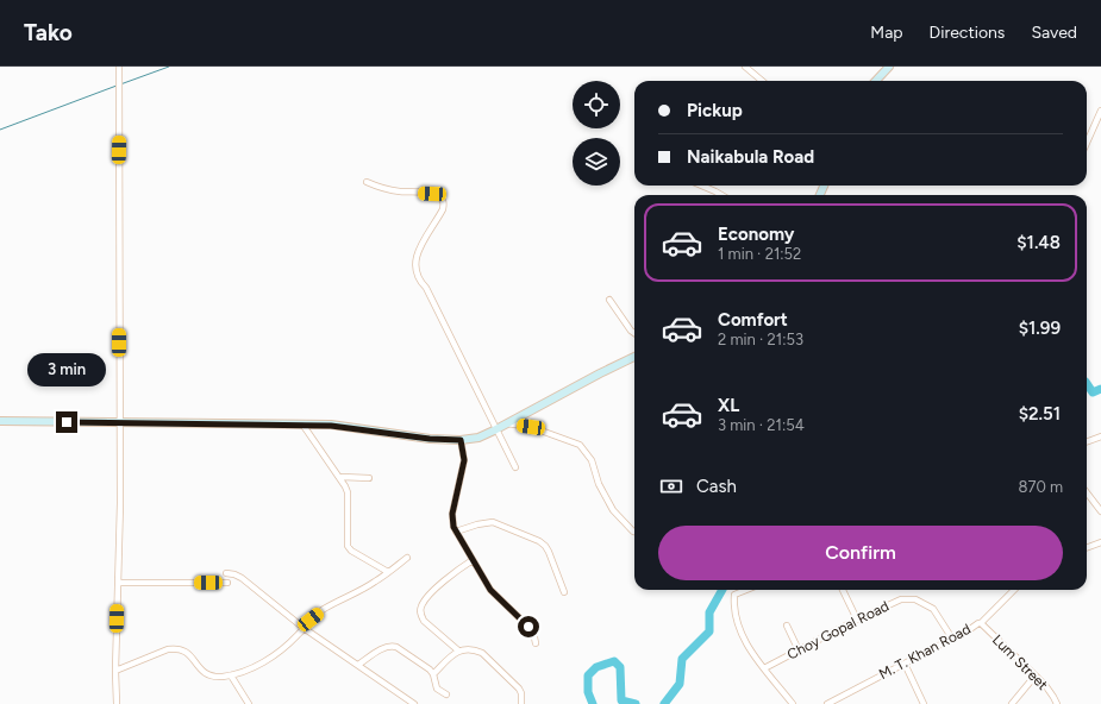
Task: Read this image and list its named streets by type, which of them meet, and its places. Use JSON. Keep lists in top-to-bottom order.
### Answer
{
  "streets": {
    "street": ["Choy Gopal Road", "M. T. Khan Road", "Lum Street"]
  },
  "crossings": [
    ["Choy Gopal Road", "M. T. Khan Road"],
    ["M. T. Khan Road", "Lum Street"]
  ],
  "page": {
    "header": "Tako",
    "nav": ["Map", "Directions", "Saved"],
    "banner": ["Pickup", "Naikabula Road"],
    "list": [
      {
        "name": "Economy",
        "note": "1 min · 21:52",
        "value": "$1.48"
      },
      {
        "name": "Comfort",
        "note": "2 min · 21:53",
        "value": "$1.99"
      },
      {
        "name": "XL",
        "note": "3 min · 21:54",
        "value": "$2.51"
      }
    ],
    "bubble": "3 min",
    "pay": ["Cash", "870 m"],
    "buttons": "Confirm"
  }
}
